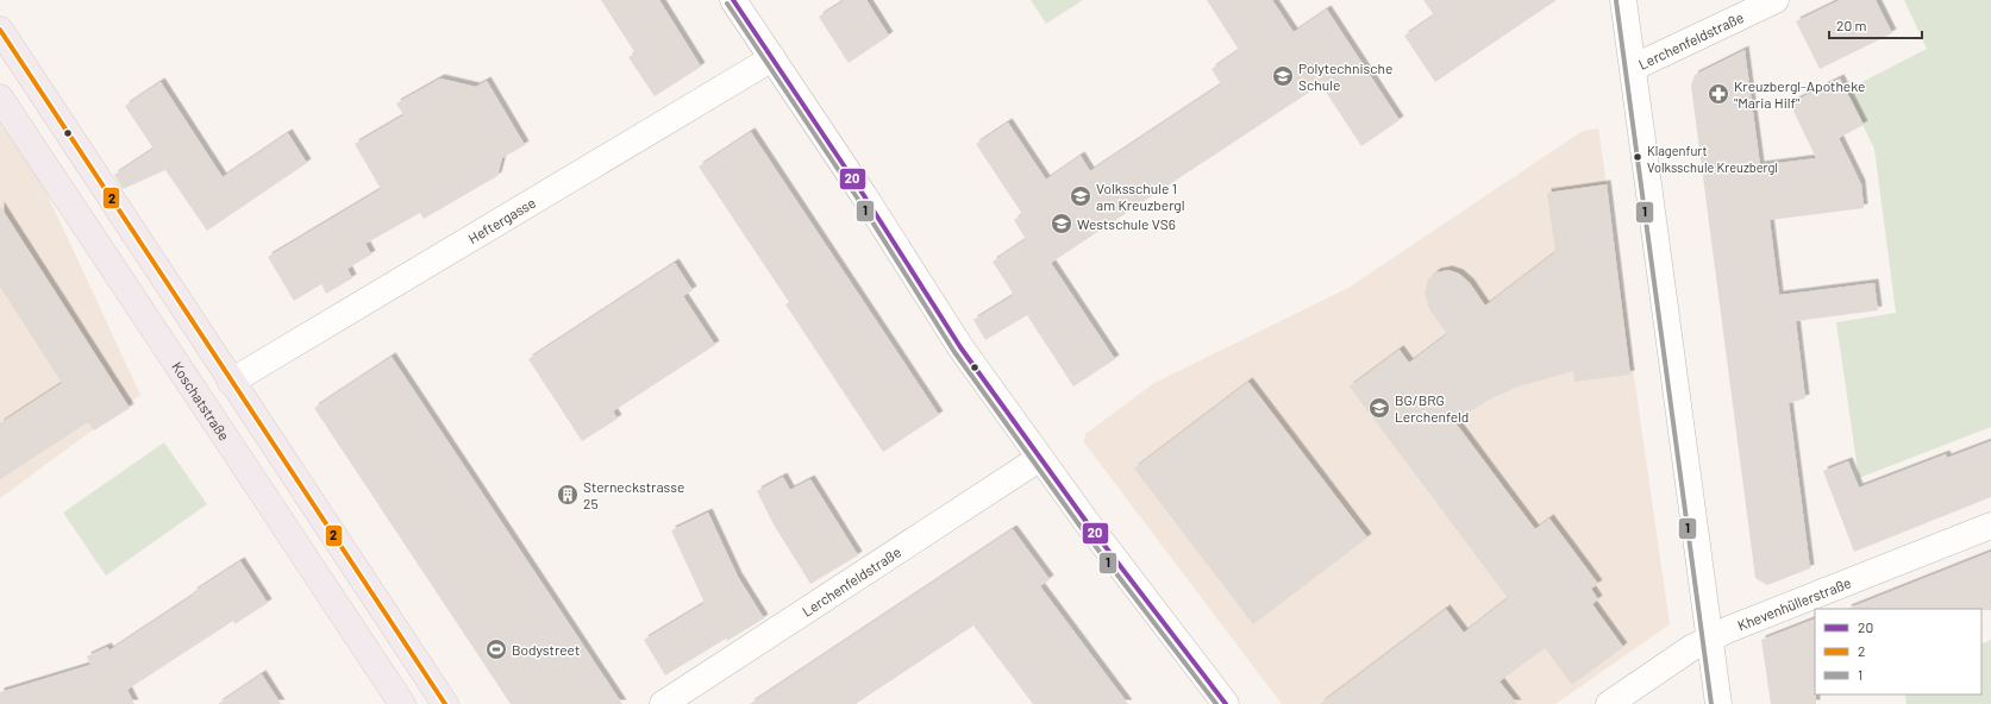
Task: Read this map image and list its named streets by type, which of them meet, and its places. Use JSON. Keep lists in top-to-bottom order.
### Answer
{
  "streets": {
    "main road": ["Koschatstraße"],
    "street": ["Lerchenfeldstraße", "Heftergasse", "Khevenhüllerstraße"]
  },
  "places": {
    "school or university": [
      "Polytechnische Schule",
      "Volksschule 1 am Kreuzbergl",
      "Westschule VS6",
      "BG/BRG Lerchenfeld"
    ],
    "pharmacy": ["Kreuzbergl-Apotheke \"Maria Hilf\""],
    "other": ["Klagenfurt Volksschule Kreuzbergl"],
    "building": ["Sterneckstrasse 25"],
    "sports": ["Bodystreet"]
  },
  "lines": ["transit line 20", "transit line 1", "transit line 2"],
  "legend": ["20", "2", "1"],
  "scale_bar": "20 m"
}
